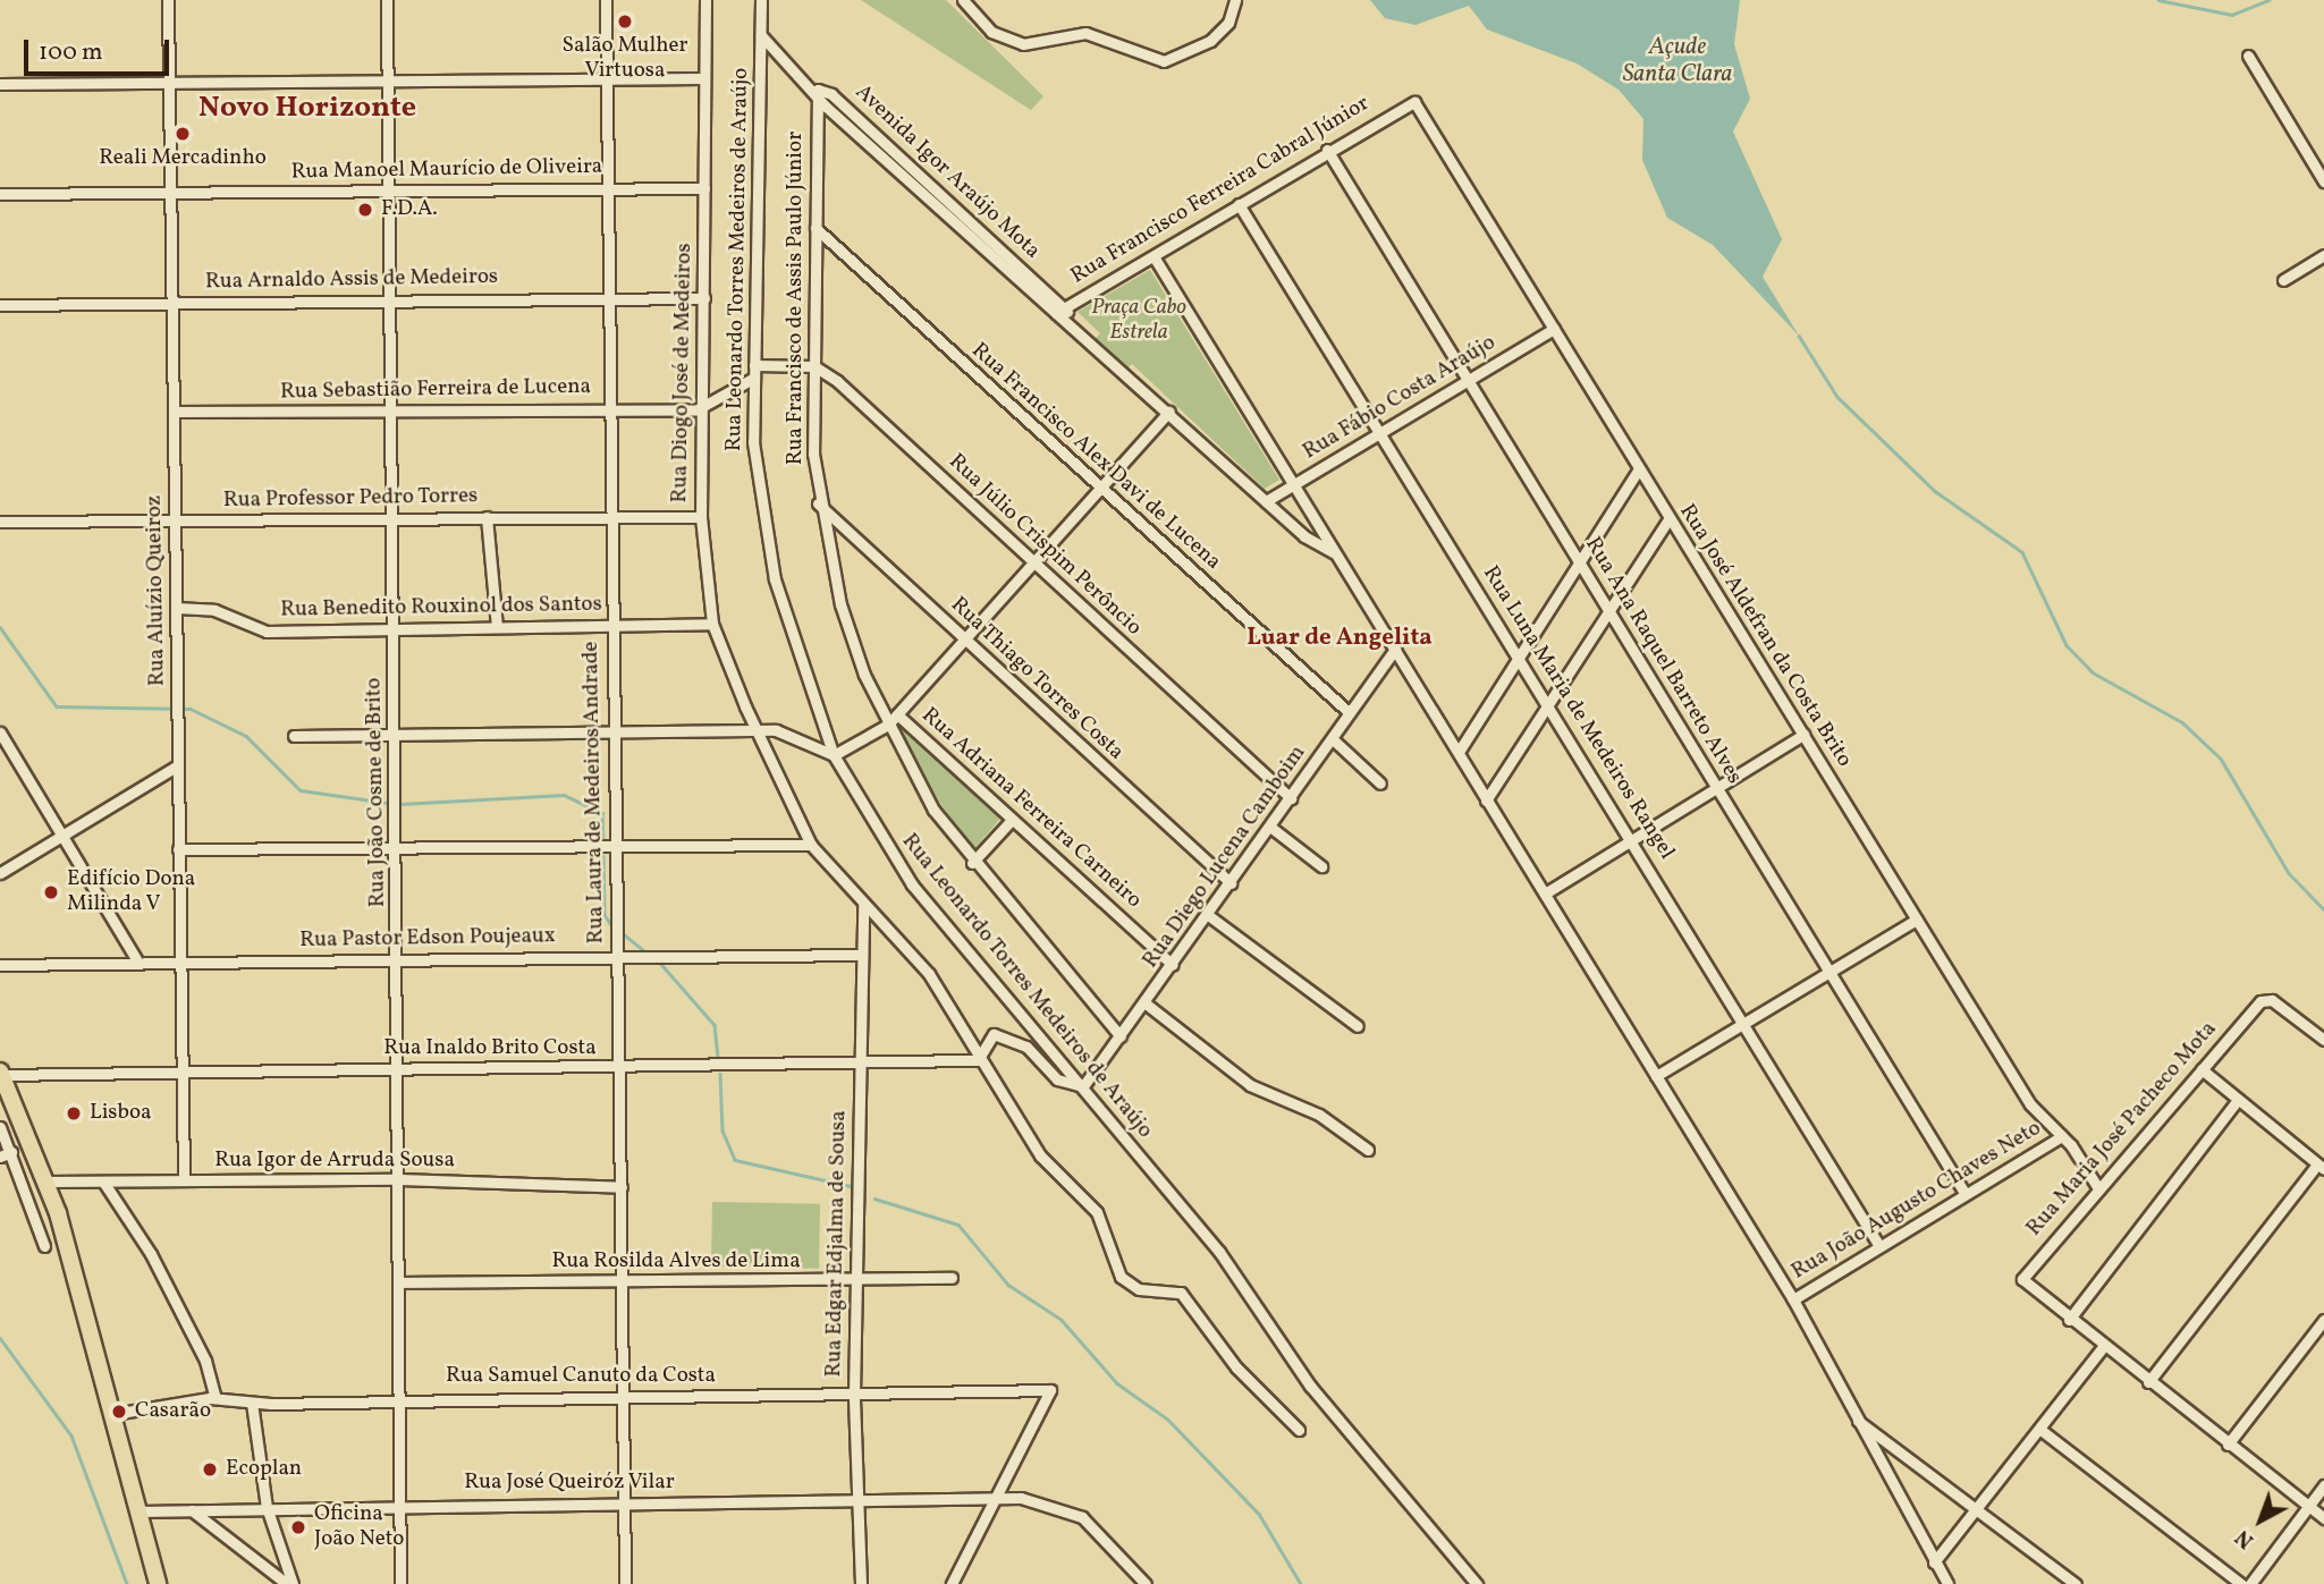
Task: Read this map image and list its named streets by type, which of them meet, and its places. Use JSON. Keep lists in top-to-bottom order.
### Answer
{
  "streets": {
    "street": [
      "Rua Manoel Maurício de Oliveira",
      "Avenida Igor Araújo Mota",
      "Rua Francisco Ferreira Cabral Júnior",
      "Rua Leonardo Torres Medeiros de Araújo",
      "Rua Arnaldo Assis de Medeiros",
      "Rua Francisco de Assis Paulo Júnior",
      "Rua Diogo José de Medeiros",
      "Rua Sebastião Ferreira de Lucena",
      "Rua Fábio Costa Araújo",
      "Rua Francisco Alex Davi de Lucena",
      "Rua Professor Pedro Torres",
      "Rua Júlio Crispim Perôncio",
      "Rua Aluízio Queiroz",
      "Rua Benedito Rouxinol dos Santos",
      "Rua José Aldefran da Costa Brito",
      "Rua Ana Raquel Barreto Alves",
      "Rua Thiago Torres Costa",
      "Rua Luna Maria de Medeiros Rangel",
      "Rua João Cosme de Brito",
      "Rua Laura de Medeiros Andrade",
      "Rua Adriana Ferreira Carneiro",
      "Rua Diego Lucena Camboim",
      "Rua Pastor Edson Poujeaux",
      "Rua Inaldo Brito Costa",
      "Rua Maria José Pacheco Mota",
      "Rua Igor de Arruda Sousa",
      "Rua João Augusto Chaves Neto",
      "Rua Edgar Edjalma de Sousa",
      "Rua Rosilda Alves de Lima",
      "Rua Samuel Canuto da Costa",
      "Rua José Queiróz Vilar"
    ]
  },
  "crossings": [
    ["Rua Manoel Maurício de Oliveira", "Rua Diogo José de Medeiros"],
    ["Rua Manoel Maurício de Oliveira", "Rua Aluízio Queiroz"],
    ["Rua Manoel Maurício de Oliveira", "Rua João Cosme de Brito"],
    ["Rua Manoel Maurício de Oliveira", "Rua Laura de Medeiros Andrade"],
    ["Avenida Igor Araújo Mota", "Rua Francisco Ferreira Cabral Júnior"],
    ["Avenida Igor Araújo Mota", "Rua Leonardo Torres Medeiros de Araújo"],
    ["Avenida Igor Araújo Mota", "Rua Francisco de Assis Paulo Júnior"],
    ["Avenida Igor Araújo Mota", "Rua Fábio Costa Araújo"],
    ["Rua Francisco Ferreira Cabral Júnior", "Rua José Aldefran da Costa Brito"],
    ["Rua Francisco Ferreira Cabral Júnior", "Rua Ana Raquel Barreto Alves"],
    ["Rua Francisco Ferreira Cabral Júnior", "Rua Luna Maria de Medeiros Rangel"],
    ["Rua Leonardo Torres Medeiros de Araújo", "Rua Diego Lucena Camboim"],
    ["Rua Arnaldo Assis de Medeiros", "Rua Diogo José de Medeiros"],
    ["Rua Arnaldo Assis de Medeiros", "Rua Aluízio Queiroz"],
    ["Rua Arnaldo Assis de Medeiros", "Rua João Cosme de Brito"],
    ["Rua Arnaldo Assis de Medeiros", "Rua Laura de Medeiros Andrade"],
    ["Rua Francisco de Assis Paulo Júnior", "Rua Francisco Alex Davi de Lucena"],
    ["Rua Francisco de Assis Paulo Júnior", "Rua Júlio Crispim Perôncio"],
    ["Rua Francisco de Assis Paulo Júnior", "Rua Thiago Torres Costa"],
    ["Rua Francisco de Assis Paulo Júnior", "Rua Diego Lucena Camboim"],
    ["Rua Diogo José de Medeiros", "Rua Sebastião Ferreira de Lucena"],
    ["Rua Diogo José de Medeiros", "Rua Professor Pedro Torres"],
    ["Rua Diogo José de Medeiros", "Rua Benedito Rouxinol dos Santos"],
    ["Rua Diogo José de Medeiros", "Rua Inaldo Brito Costa"],
    ["Rua Diogo José de Medeiros", "Rua Edgar Edjalma de Sousa"],
    ["Rua Sebastião Ferreira de Lucena", "Rua Aluízio Queiroz"],
    ["Rua Sebastião Ferreira de Lucena", "Rua João Cosme de Brito"],
    ["Rua Sebastião Ferreira de Lucena", "Rua Laura de Medeiros Andrade"],
    ["Rua Fábio Costa Araújo", "Rua José Aldefran da Costa Brito"],
    ["Rua Fábio Costa Araújo", "Rua Ana Raquel Barreto Alves"],
    ["Rua Fábio Costa Araújo", "Rua Luna Maria de Medeiros Rangel"],
    ["Rua Francisco Alex Davi de Lucena", "Rua Diego Lucena Camboim"],
    ["Rua Professor Pedro Torres", "Rua Aluízio Queiroz"],
    ["Rua Professor Pedro Torres", "Rua João Cosme de Brito"],
    ["Rua Professor Pedro Torres", "Rua Laura de Medeiros Andrade"],
    ["Rua Júlio Crispim Perôncio", "Rua Diego Lucena Camboim"],
    ["Rua Aluízio Queiroz", "Rua Benedito Rouxinol dos Santos"],
    ["Rua Aluízio Queiroz", "Rua Pastor Edson Poujeaux"],
    ["Rua Aluízio Queiroz", "Rua Inaldo Brito Costa"],
    ["Rua Aluízio Queiroz", "Rua Igor de Arruda Sousa"],
    ["Rua Benedito Rouxinol dos Santos", "Rua João Cosme de Brito"],
    ["Rua Benedito Rouxinol dos Santos", "Rua Laura de Medeiros Andrade"],
    ["Rua José Aldefran da Costa Brito", "Rua Maria José Pacheco Mota"],
    ["Rua José Aldefran da Costa Brito", "Rua João Augusto Chaves Neto"],
    ["Rua Ana Raquel Barreto Alves", "Rua João Augusto Chaves Neto"],
    ["Rua Thiago Torres Costa", "Rua Diego Lucena Camboim"],
    ["Rua Luna Maria de Medeiros Rangel", "Rua João Augusto Chaves Neto"],
    ["Rua João Cosme de Brito", "Rua Pastor Edson Poujeaux"],
    ["Rua João Cosme de Brito", "Rua Inaldo Brito Costa"],
    ["Rua João Cosme de Brito", "Rua Igor de Arruda Sousa"],
    ["Rua João Cosme de Brito", "Rua Rosilda Alves de Lima"],
    ["Rua João Cosme de Brito", "Rua Samuel Canuto da Costa"],
    ["Rua João Cosme de Brito", "Rua José Queiróz Vilar"],
    ["Rua Laura de Medeiros Andrade", "Rua Pastor Edson Poujeaux"],
    ["Rua Laura de Medeiros Andrade", "Rua Inaldo Brito Costa"],
    ["Rua Laura de Medeiros Andrade", "Rua Igor de Arruda Sousa"],
    ["Rua Laura de Medeiros Andrade", "Rua Rosilda Alves de Lima"],
    ["Rua Laura de Medeiros Andrade", "Rua Samuel Canuto da Costa"],
    ["Rua Laura de Medeiros Andrade", "Rua José Queiróz Vilar"],
    ["Rua Adriana Ferreira Carneiro", "Rua Diego Lucena Camboim"],
    ["Rua Pastor Edson Poujeaux", "Rua Edgar Edjalma de Sousa"],
    ["Rua Inaldo Brito Costa", "Rua Edgar Edjalma de Sousa"],
    ["Rua Edgar Edjalma de Sousa", "Rua Rosilda Alves de Lima"],
    ["Rua Edgar Edjalma de Sousa", "Rua Samuel Canuto da Costa"],
    ["Rua Edgar Edjalma de Sousa", "Rua José Queiróz Vilar"],
    ["Rua Samuel Canuto da Costa", "Rua José Queiróz Vilar"]
  ],
  "districts": ["Novo Horizonte", "Luar de Angelita"],
  "water": ["Açude Santa Clara"],
  "parks": ["Praça Cabo Estrela"],
  "places": [
    "Salão Mulher Virtuosa",
    "Reali Mercadinho",
    "F.D.A.",
    "Edifício Dona Milinda V",
    "Lisboa",
    "Casarão",
    "Ecoplan",
    "Oficina João Neto"
  ],
  "scale_bar": "100 m",
  "north": "bottom left"
}
